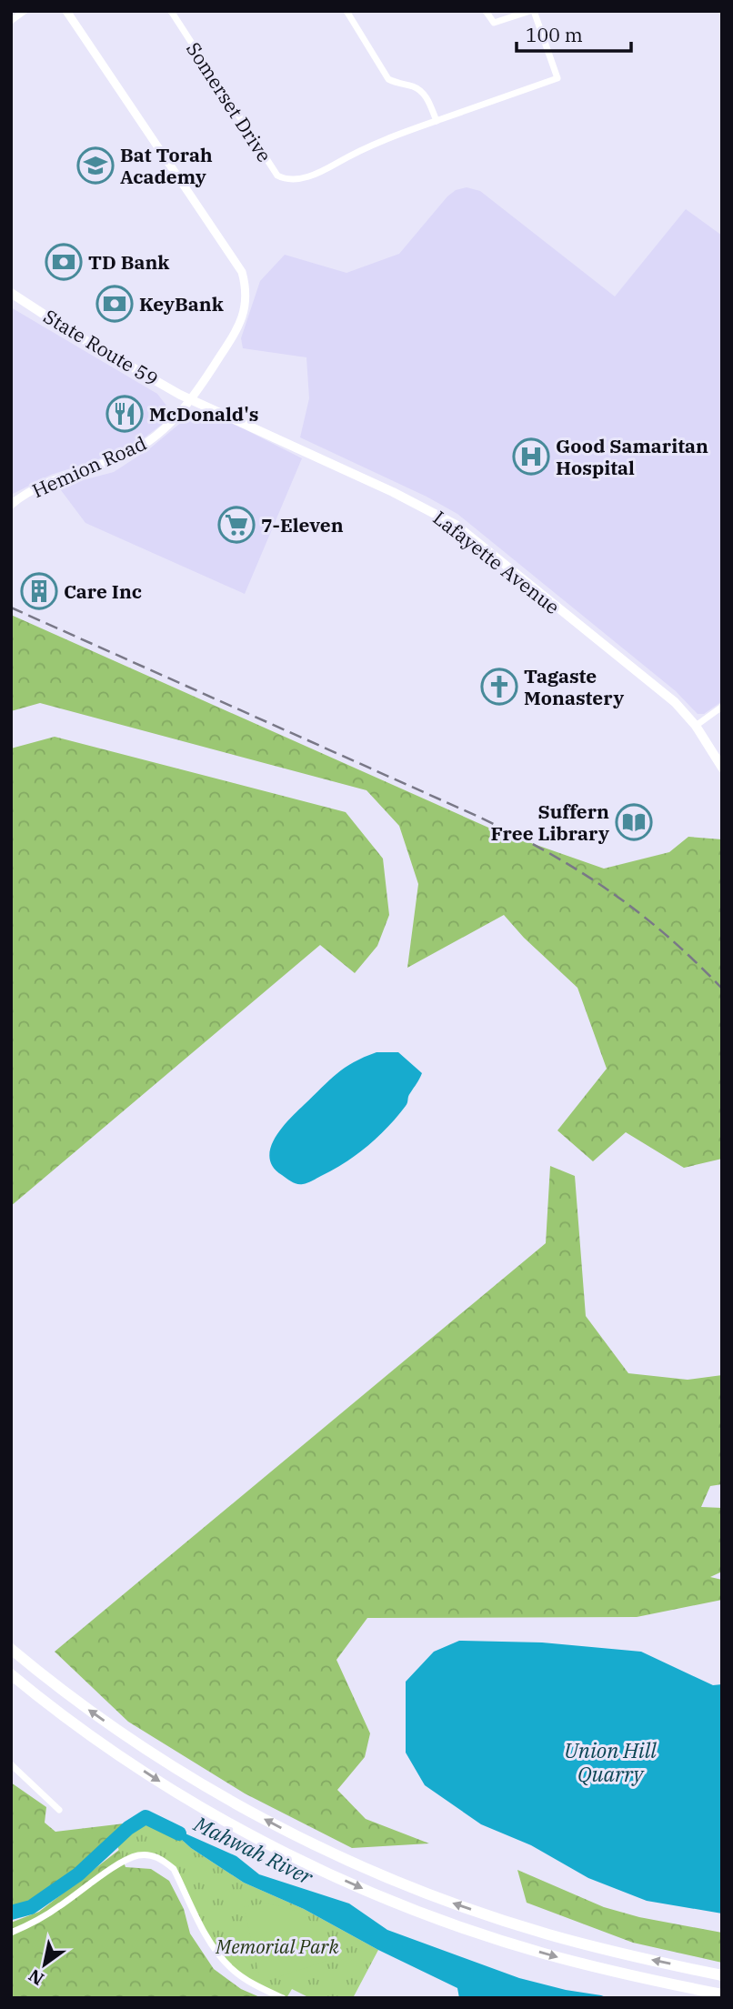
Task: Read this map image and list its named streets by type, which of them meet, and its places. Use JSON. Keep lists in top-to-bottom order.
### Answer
{
  "streets": {
    "main road": ["State Route 59", "Lafayette Avenue"],
    "street": ["Somerset Drive", "Hemion Road"]
  },
  "crossings": [
    ["State Route 59", "Hemion Road"],
    ["State Route 59", "Lafayette Avenue"],
    ["Hemion Road", "Lafayette Avenue"]
  ],
  "water": ["Union Hill Quarry", "Mahwah River"],
  "parks": ["Memorial Park"],
  "places": {
    "school or university": ["Bat Torah Academy"],
    "bank": ["TD Bank", "KeyBank"],
    "restaurant": ["McDonald's"],
    "hospital": ["Good Samaritan Hospital"],
    "supermarket": ["7-Eleven"],
    "building": ["Care Inc"],
    "church": ["Tagaste Monastery"],
    "library": ["Suffern Free Library"]
  },
  "scale_bar": "100 m",
  "north": "bottom left"
}
